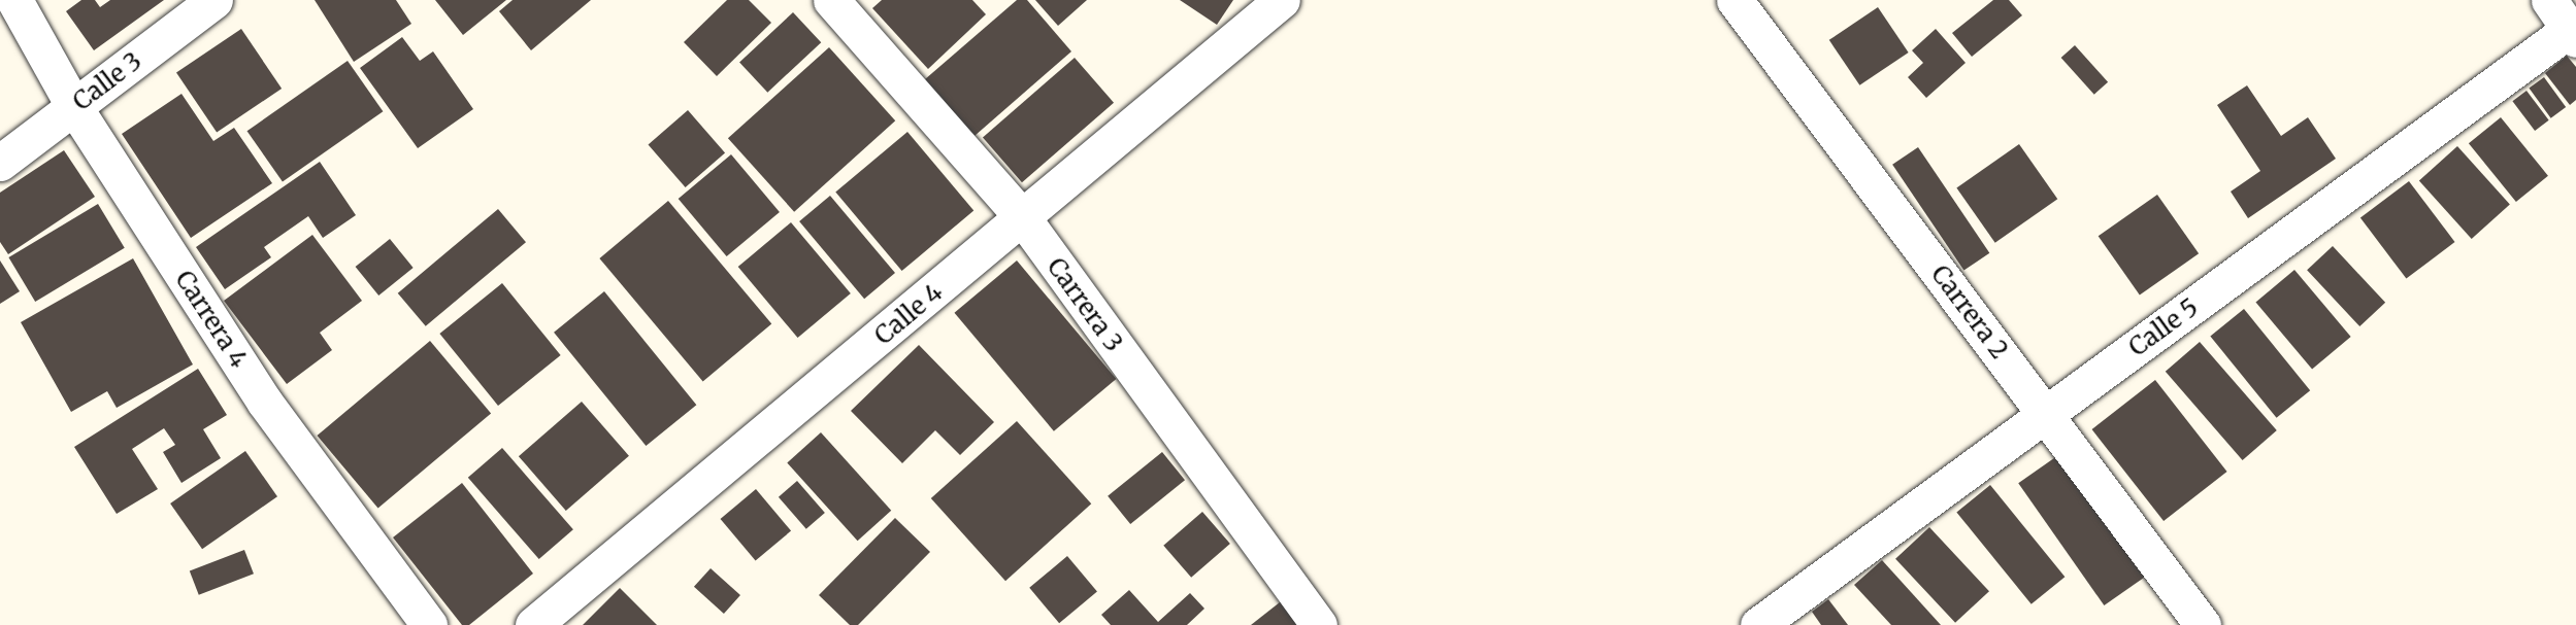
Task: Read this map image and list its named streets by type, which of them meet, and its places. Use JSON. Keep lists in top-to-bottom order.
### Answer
{
  "streets": {
    "street": [
      "Calle 3",
      "Carrera 3",
      "Carrera 2",
      "Calle 4",
      "Carrera 4",
      "Calle 5"
    ]
  },
  "crossings": [
    ["Calle 3", "Carrera 4"],
    ["Carrera 3", "Calle 4"],
    ["Carrera 2", "Calle 5"]
  ]
}
